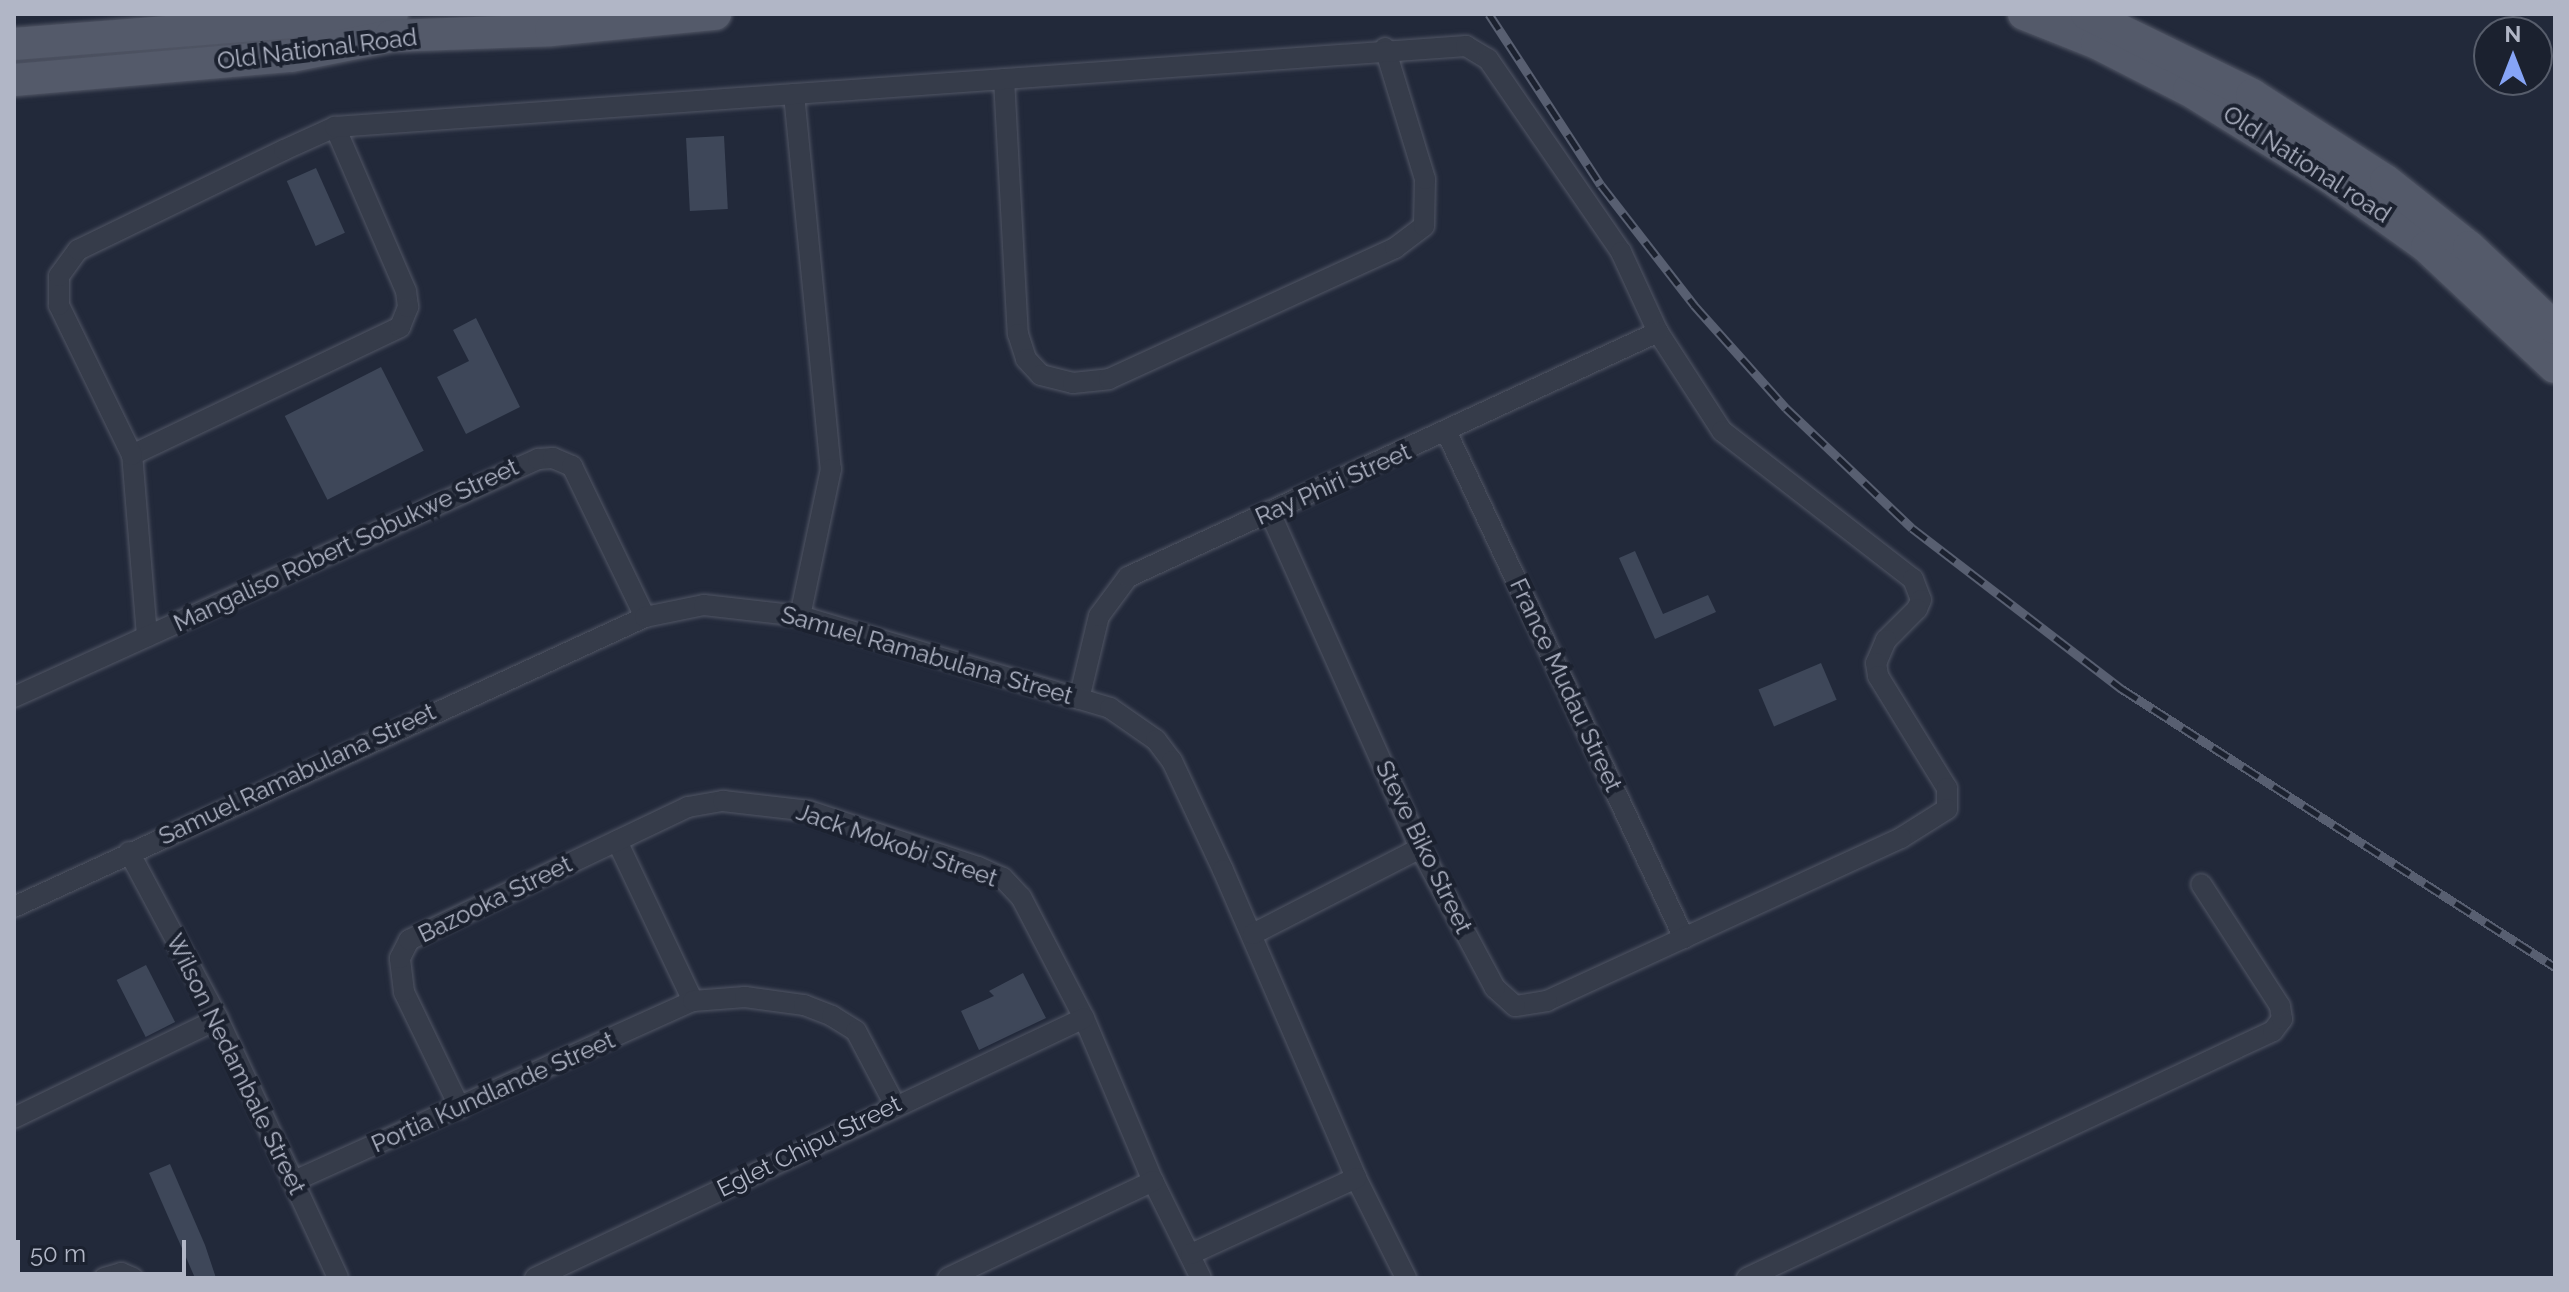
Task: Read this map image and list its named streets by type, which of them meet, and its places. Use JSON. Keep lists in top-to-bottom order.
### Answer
{
  "streets": {
    "main road": ["Old National Road", "Old National road"],
    "street": [
      "Ray Phiri Street",
      "Mangaliso Robert Sobukwe Street",
      "Samuel Ramabulana Street",
      "France Mudau Street",
      "Jack Mokobi Street",
      "Steve Biko Street",
      "Bazooka Street",
      "Wilson Nedambale Street",
      "Portia Kundlande Street",
      "Eglet Chipu Street"
    ]
  },
  "crossings": [
    ["Ray Phiri Street", "Samuel Ramabulana Street"],
    ["Ray Phiri Street", "France Mudau Street"],
    ["Ray Phiri Street", "Steve Biko Street"],
    ["Mangaliso Robert Sobukwe Street", "Samuel Ramabulana Street"],
    ["Samuel Ramabulana Street", "Wilson Nedambale Street"],
    ["France Mudau Street", "Steve Biko Street"],
    ["Jack Mokobi Street", "Bazooka Street"],
    ["Jack Mokobi Street", "Eglet Chipu Street"],
    ["Bazooka Street", "Portia Kundlande Street"],
    ["Wilson Nedambale Street", "Portia Kundlande Street"]
  ],
  "scale_bar": "50 m",
  "north": "top"
}
